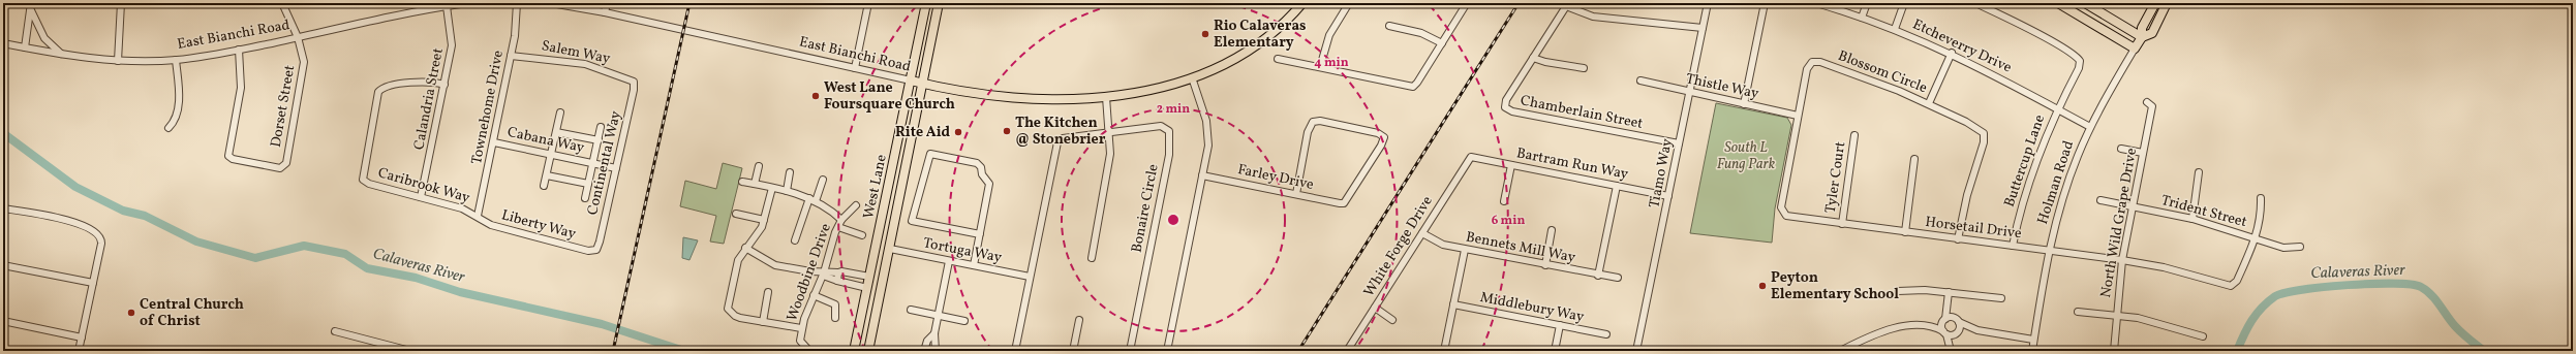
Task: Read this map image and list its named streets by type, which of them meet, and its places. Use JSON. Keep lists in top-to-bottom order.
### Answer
{
  "streets": {
    "main road": ["East Bianchi Road", "Holman Road", "West Lane"],
    "street": [
      "Etcheverry Drive",
      "Salem Way",
      "Blossom Circle",
      "Thistle Way",
      "Calandria Street",
      "Dorset Street",
      "Townehome Drive",
      "Chamberlain Street",
      "Cabana Way",
      "Buttercup Lane",
      "Continental Way",
      "Bartram Run Way",
      "Tiamo Way",
      "Farley Drive",
      "Tyler Court",
      "Caribrook Way",
      "Bonaire Circle",
      "Trident Street",
      "North Wild Grape Drive",
      "Liberty Way",
      "Horsetail Drive",
      "White Forge Drive",
      "Bennets Mill Way",
      "Tortuga Way",
      "Woodbine Drive",
      "Middlebury Way"
    ]
  },
  "crossings": [
    ["East Bianchi Road", "Calandria Street"],
    ["East Bianchi Road", "Dorset Street"],
    ["East Bianchi Road", "West Lane"],
    ["Etcheverry Drive", "Buttercup Lane"],
    ["Etcheverry Drive", "Holman Road"],
    ["Salem Way", "Townehome Drive"],
    ["Salem Way", "Continental Way"],
    ["Blossom Circle", "Thistle Way"],
    ["Blossom Circle", "Horsetail Drive"],
    ["Thistle Way", "Tiamo Way"],
    ["Calandria Street", "Caribrook Way"],
    ["Townehome Drive", "Cabana Way"],
    ["Townehome Drive", "Caribrook Way"],
    ["Townehome Drive", "Liberty Way"],
    ["Chamberlain Street", "Tiamo Way"],
    ["Cabana Way", "Continental Way"],
    ["Buttercup Lane", "Horsetail Drive"],
    ["Continental Way", "Liberty Way"],
    ["Bartram Run Way", "Tiamo Way"],
    ["Bartram Run Way", "White Forge Drive"],
    ["Tyler Court", "Horsetail Drive"],
    ["Holman Road", "Horsetail Drive"],
    ["Caribrook Way", "Liberty Way"],
    ["West Lane", "Tortuga Way"],
    ["Bonaire Circle", "Tortuga Way"],
    ["Trident Street", "North Wild Grape Drive"],
    ["Trident Street", "Horsetail Drive"],
    ["North Wild Grape Drive", "Horsetail Drive"],
    ["White Forge Drive", "Bennets Mill Way"]
  ],
  "water": ["Calaveras River"],
  "parks": ["South L Fung Park"],
  "places": [
    "Rio Calaveras Elementary",
    "West Lane Foursquare Church",
    "The Kitchen @ Stonebrier",
    "Rite Aid",
    "Peyton Elementary School",
    "Central Church of Christ"
  ],
  "rings": ["4 min", "2 min", "6 min"]
}
